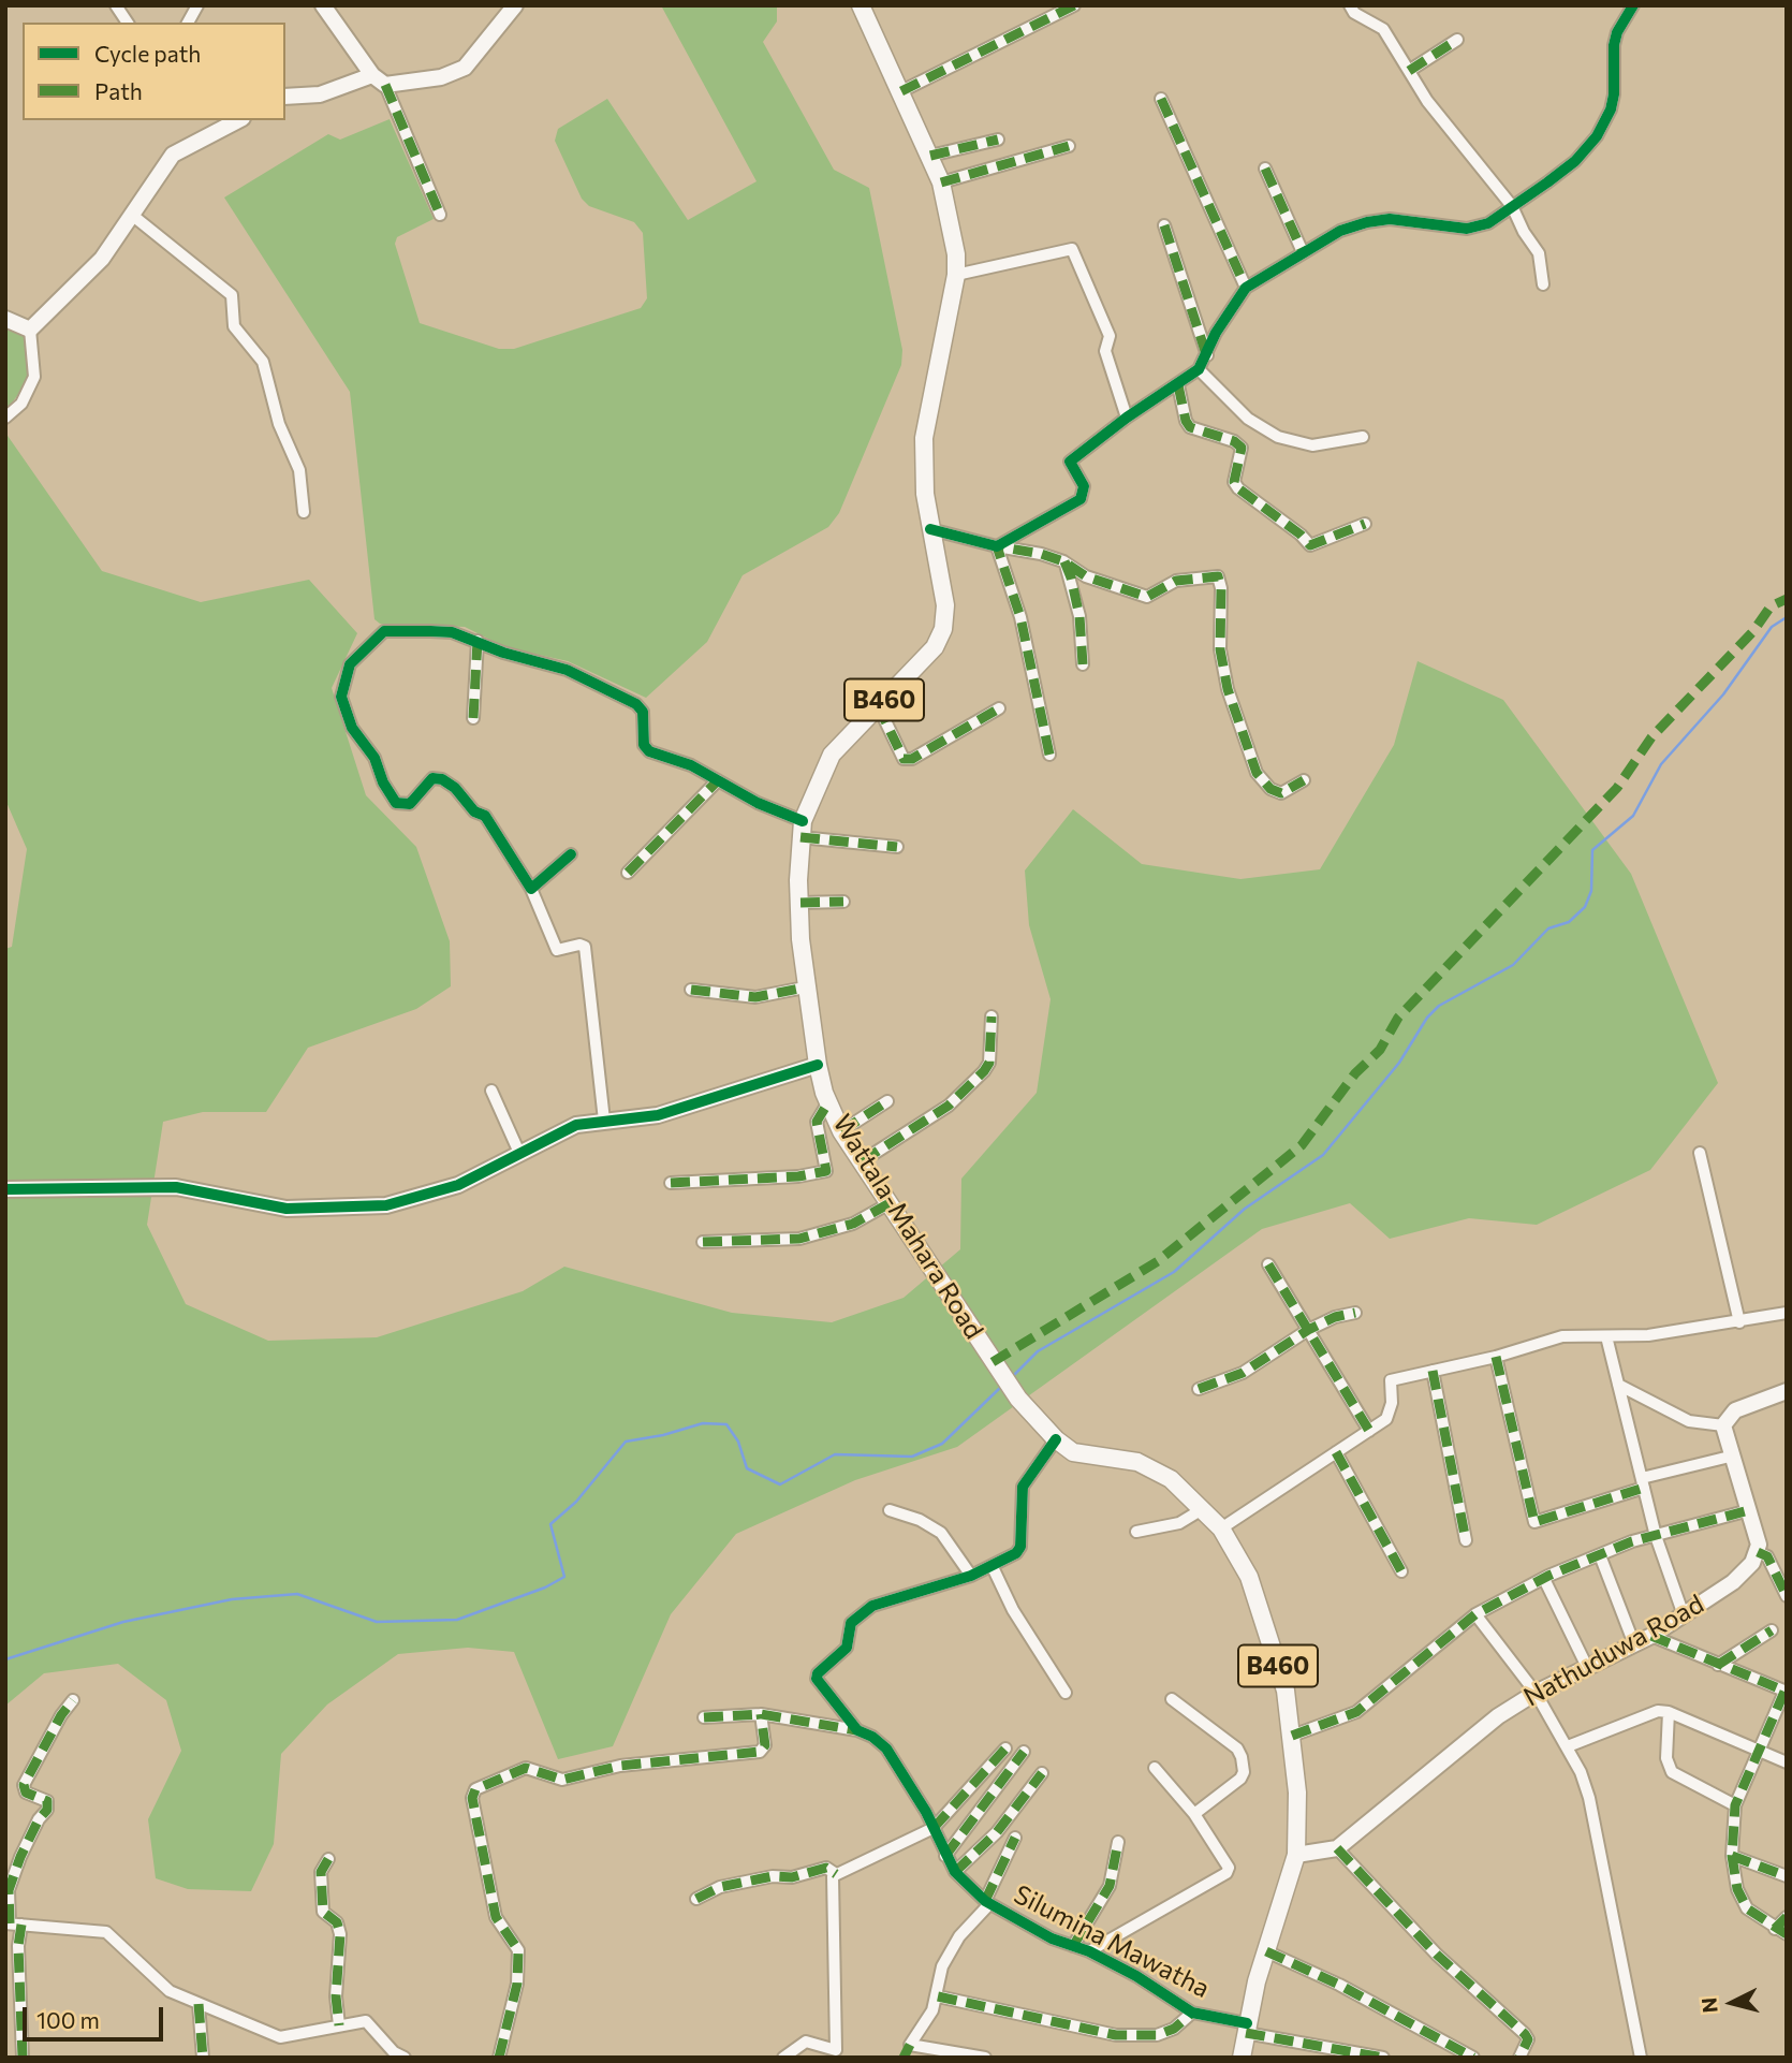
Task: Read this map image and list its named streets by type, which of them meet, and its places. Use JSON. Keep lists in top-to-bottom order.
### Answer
{
  "streets": {
    "main road": ["B460", "Wattala-Mahara Road"],
    "street": ["Nathuduwa Road", "Silumina Mawatha"]
  },
  "crossings": [
    ["Wattala-Mahara Road", "Silumina Mawatha"]
  ],
  "legend": ["Cycle path", "Path"],
  "scale_bar": "100 m",
  "north": "left"
}
